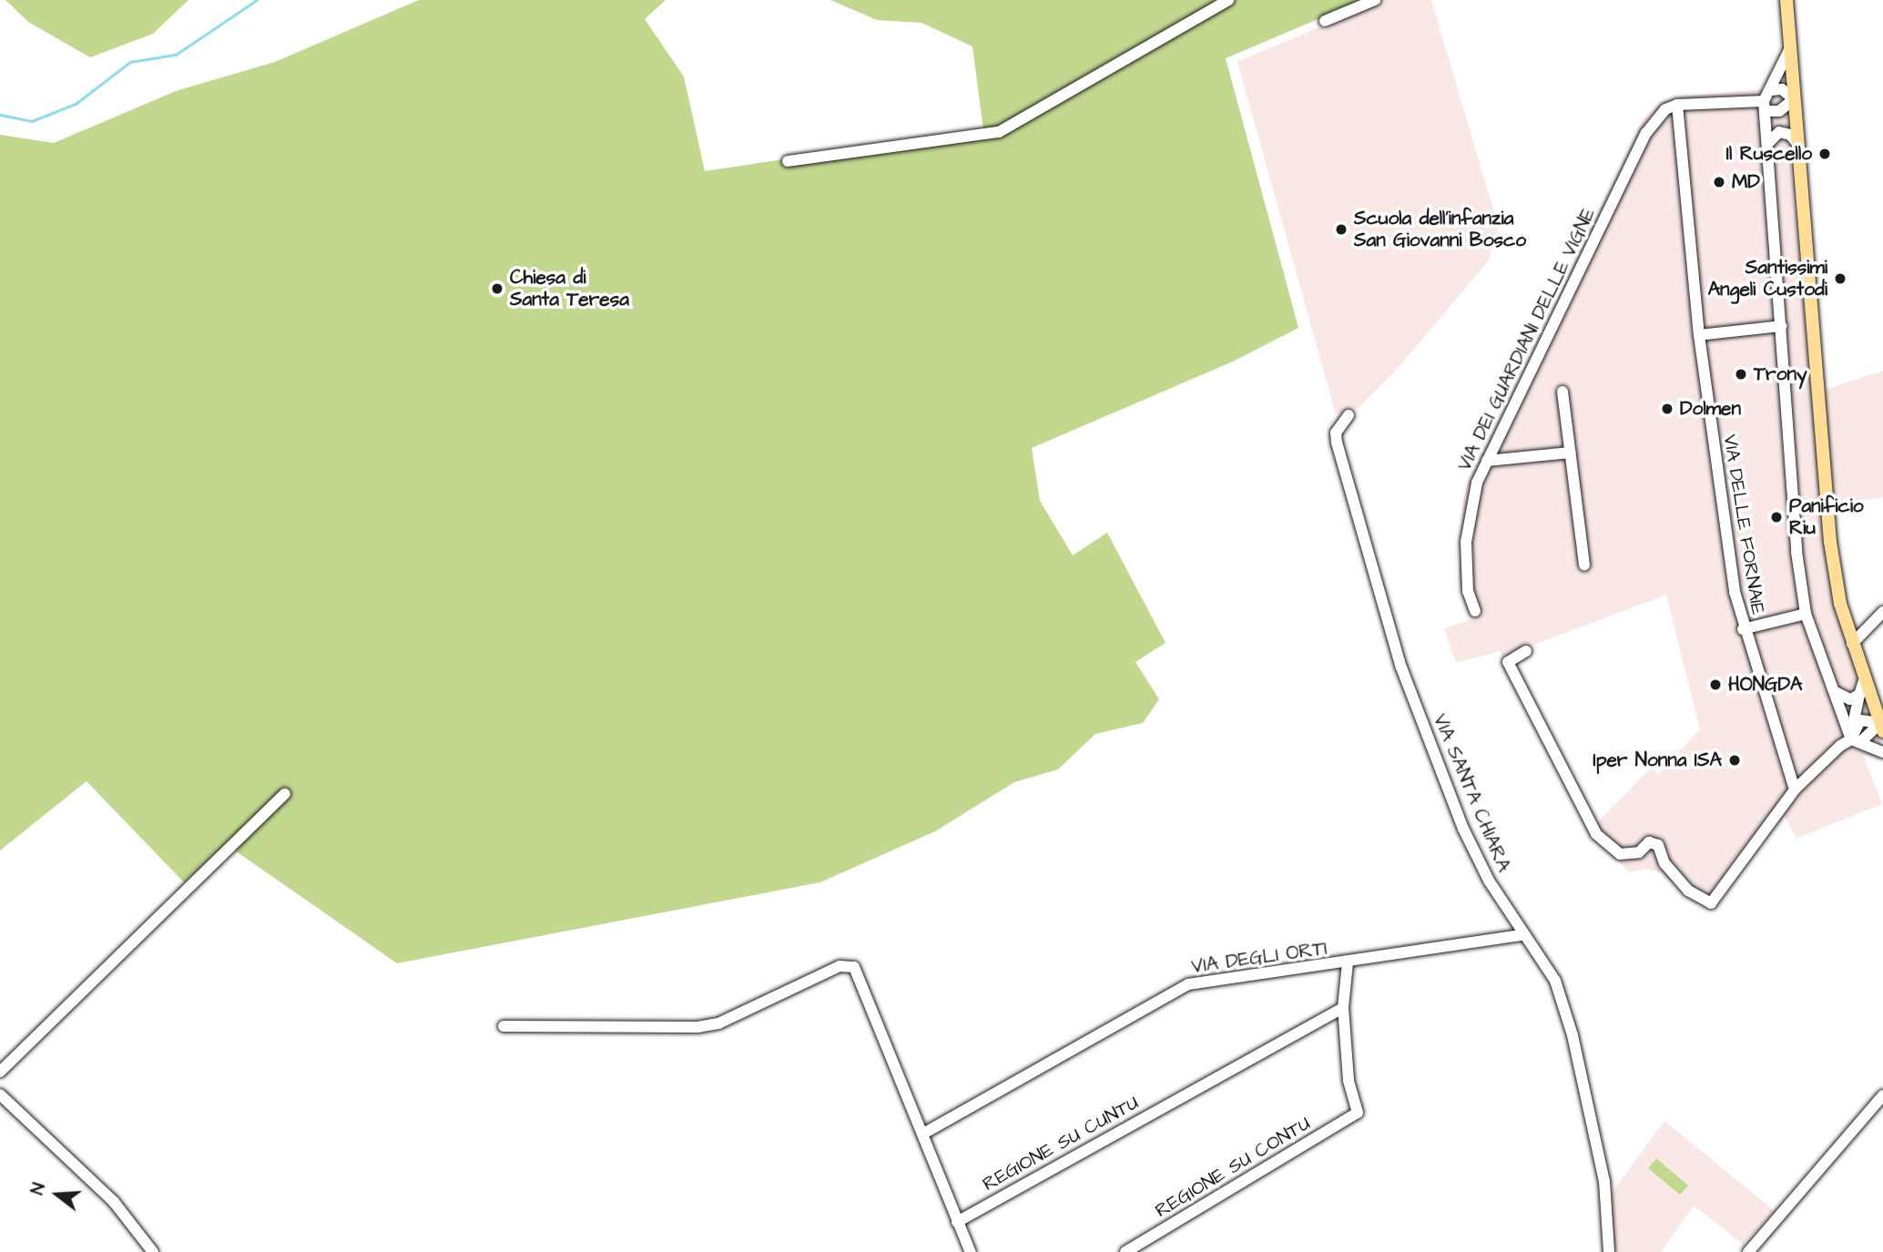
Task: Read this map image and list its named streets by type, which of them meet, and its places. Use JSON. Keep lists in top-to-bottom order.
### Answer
{
  "streets": {
    "street": [
      "VIA DEI GUARDIANI DELLE VIGNE",
      "VIA DELLE FORNAIE",
      "VIA SANTA CHIARA",
      "VIA DEGLI ORTI",
      "REGIONE SU CUNTU",
      "REGIONE SU CONTU"
    ]
  },
  "crossings": [
    ["VIA DEI GUARDIANI DELLE VIGNE", "VIA DELLE FORNAIE"],
    ["VIA SANTA CHIARA", "VIA DEGLI ORTI"],
    ["REGIONE SU CUNTU", "REGIONE SU CONTU"]
  ],
  "places": [
    "Il Ruscello",
    "MD",
    "Scuola dell'infanzia San Giovanni Bosco",
    "Santissimi Angeli Custodi",
    "Chiesa di Santa Teresa",
    "Trony",
    "Dolmen",
    "Panificio Riu",
    "HONGDA",
    "Iper Nonna ISA"
  ],
  "north": "left"
}
